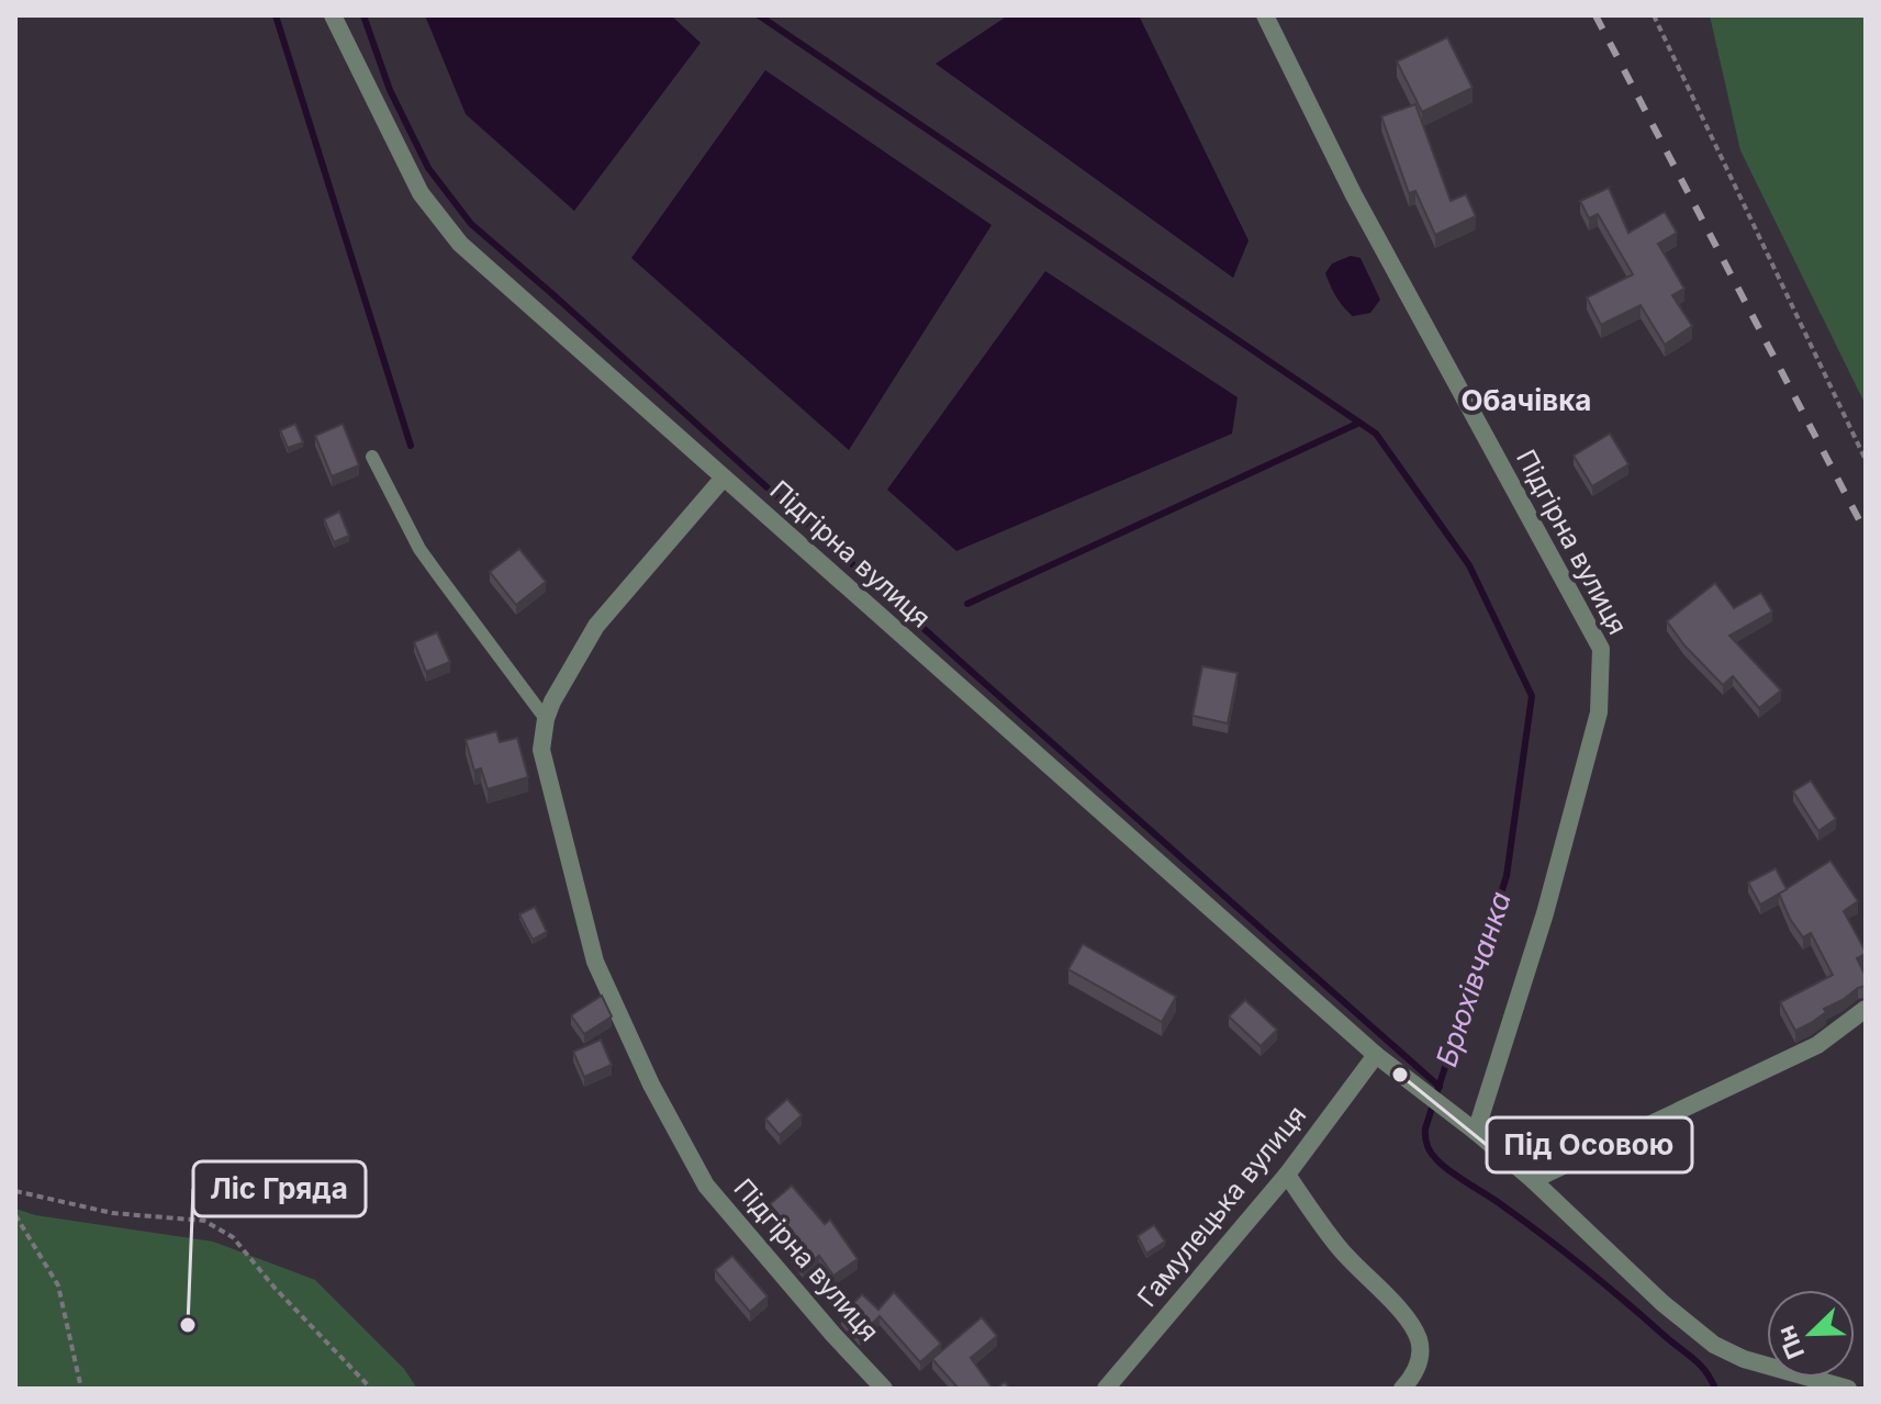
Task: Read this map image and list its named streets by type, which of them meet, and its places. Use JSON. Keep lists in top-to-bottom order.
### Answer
{
  "streets": {
    "street": ["Підгірна вулиця", "Гамулецька вулиця"]
  },
  "crossings": [
    ["Підгірна вулиця", "Гамулецька вулиця"]
  ],
  "districts": ["Обачівка"],
  "water": ["Брюхівчанка"],
  "places": ["Під Осовою", "Ліс Гряда"],
  "north": "bottom left"
}
